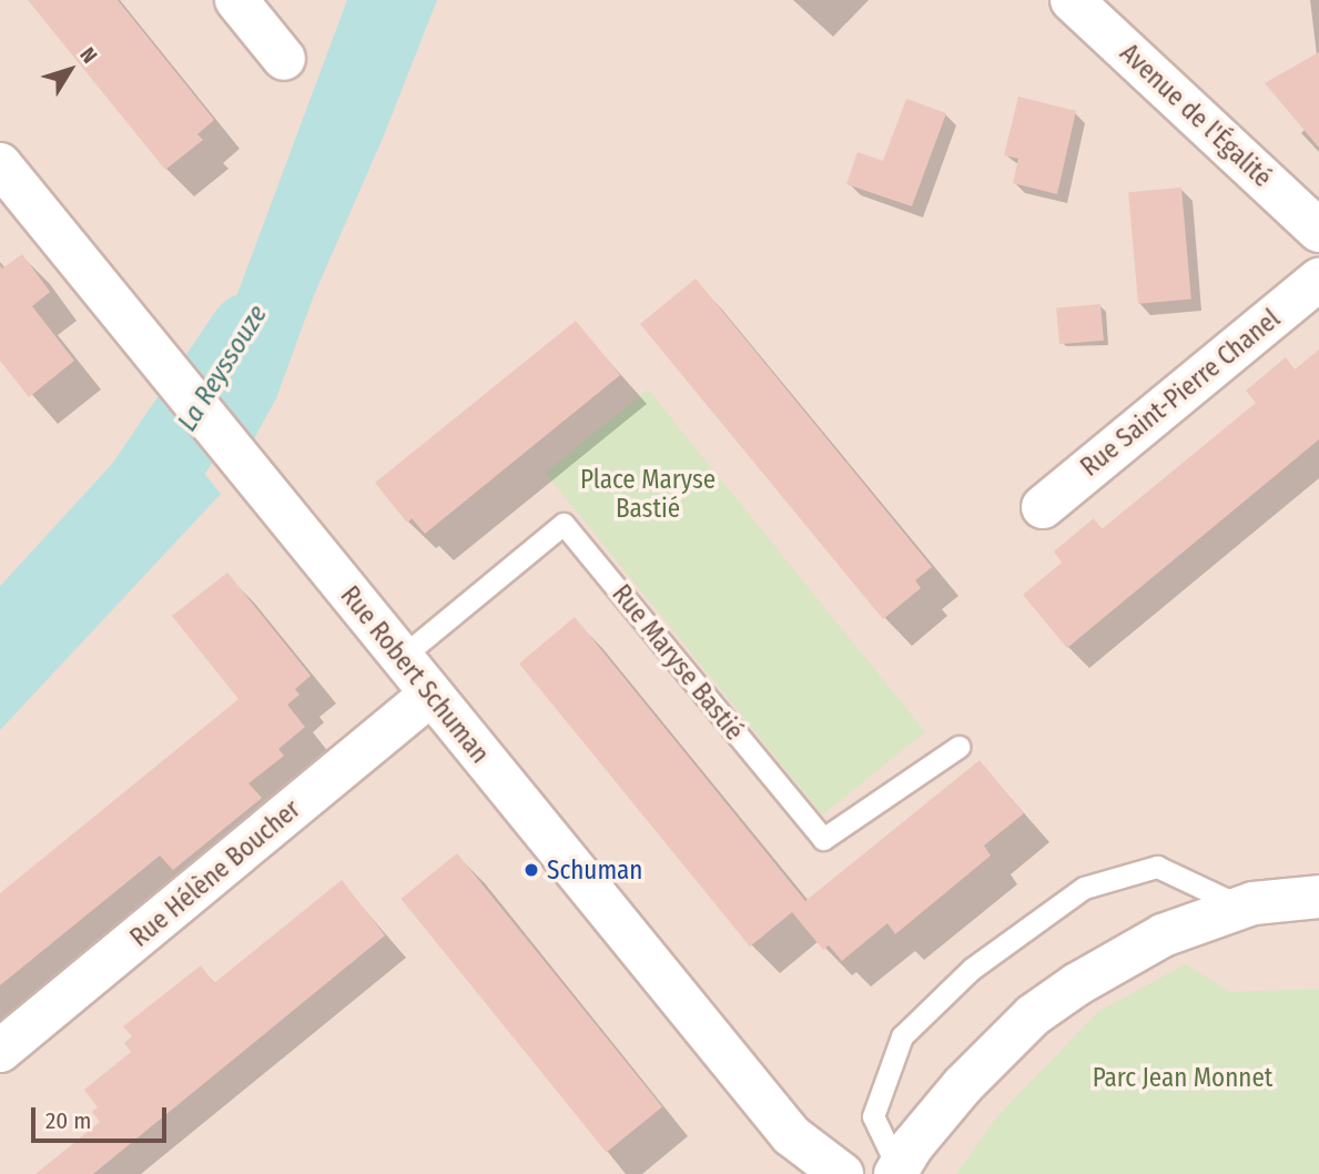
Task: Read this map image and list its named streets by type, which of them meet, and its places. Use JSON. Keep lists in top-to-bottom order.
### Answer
{
  "streets": {
    "street": [
      "Avenue de l'Égalité",
      "Rue Saint-Pierre Chanel",
      "Rue Robert Schuman",
      "Rue Hélène Boucher"
    ],
    "lane": ["Rue Maryse Bastié"]
  },
  "crossings": [
    ["Rue Maryse Bastié", "Rue Robert Schuman"],
    ["Rue Robert Schuman", "Rue Hélène Boucher"]
  ],
  "water": ["La Reyssouze"],
  "parks": ["Place Maryse Bastié", "Parc Jean Monnet"],
  "places": ["Schuman"],
  "scale_bar": "20 m",
  "north": "top right"
}
